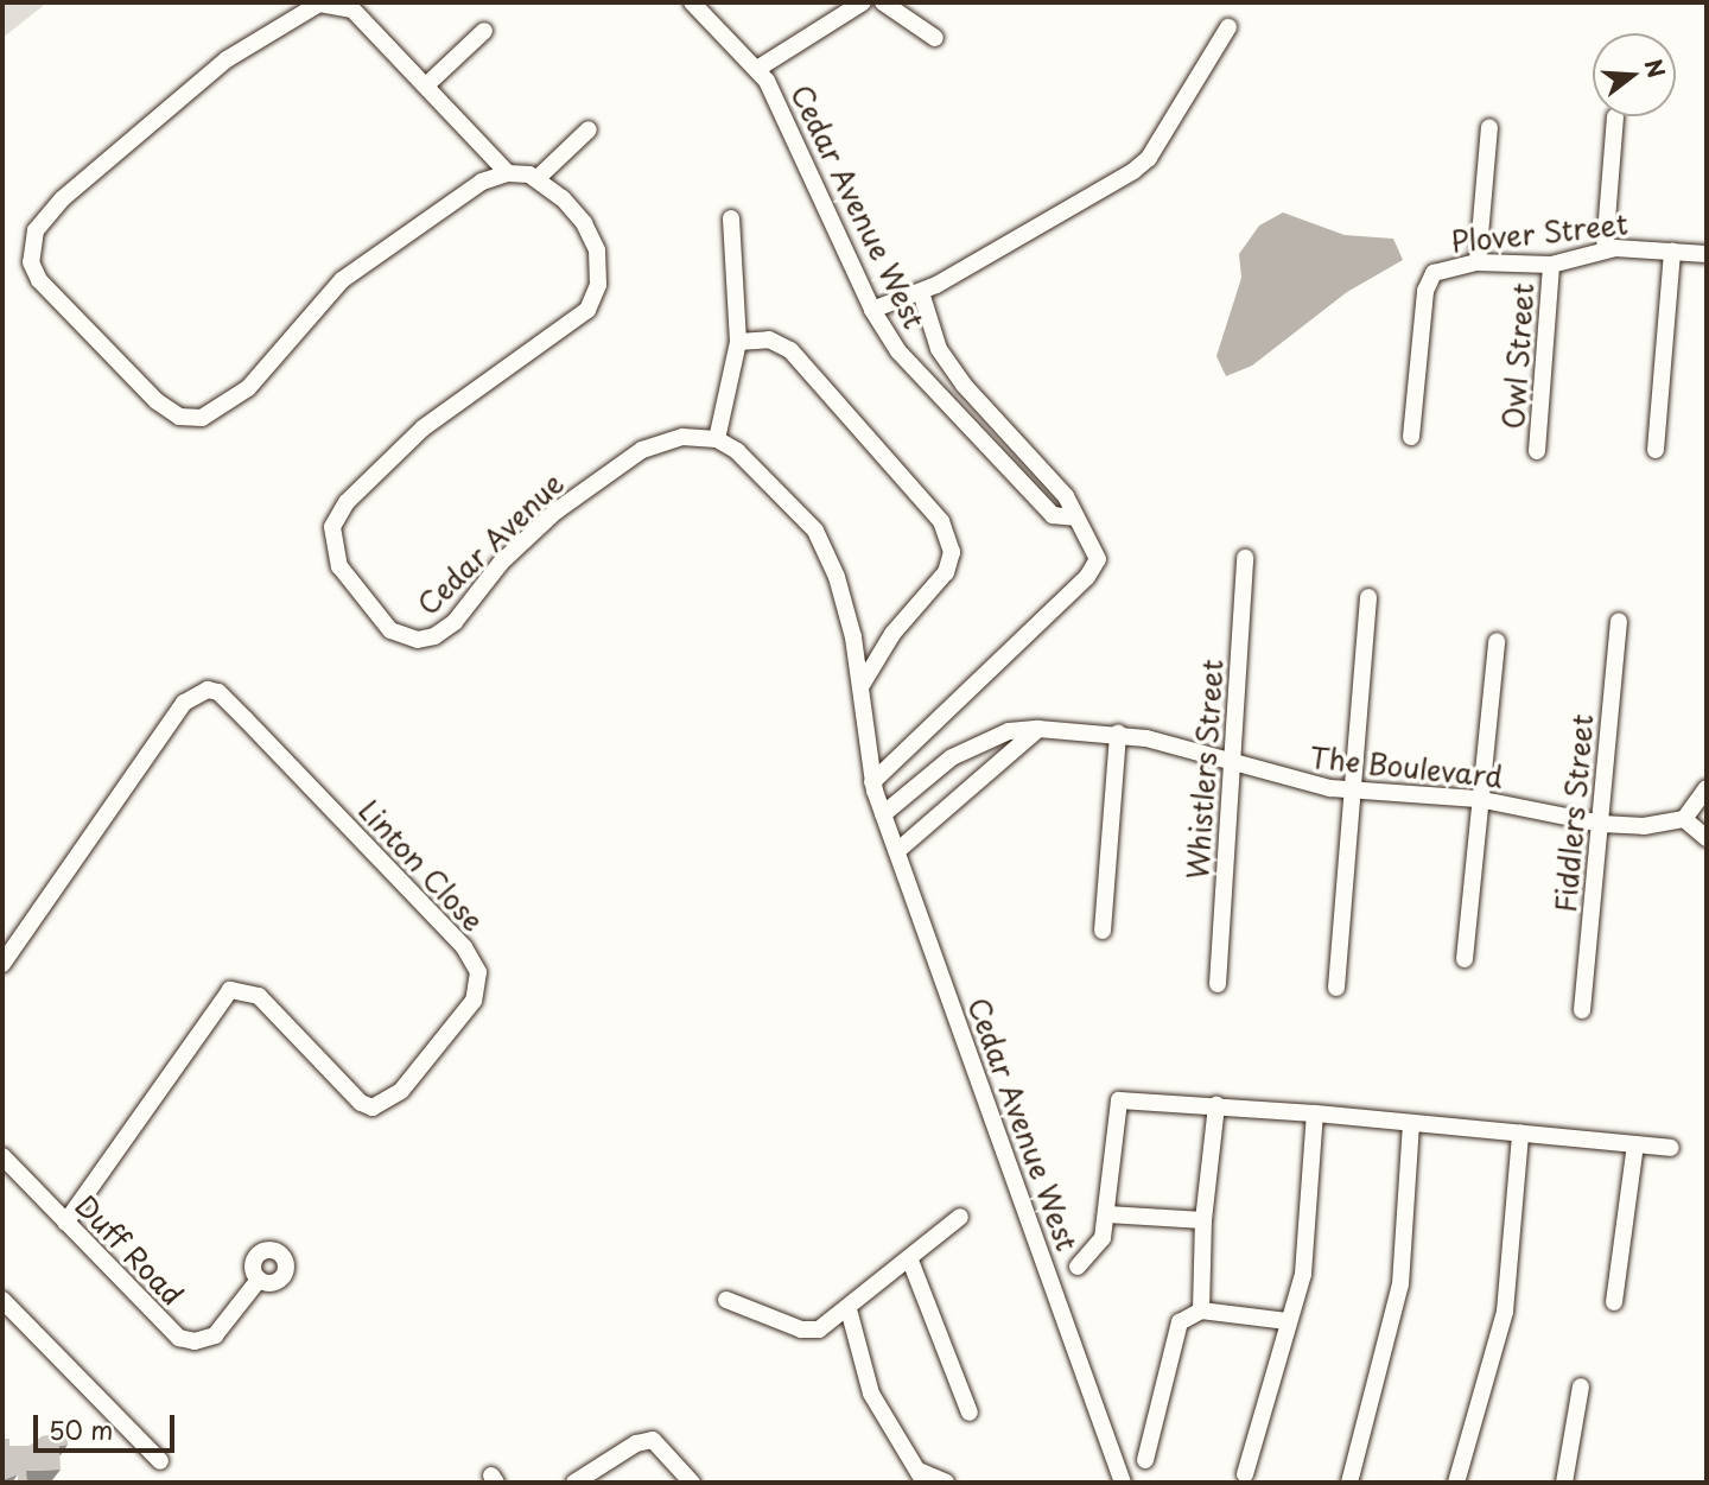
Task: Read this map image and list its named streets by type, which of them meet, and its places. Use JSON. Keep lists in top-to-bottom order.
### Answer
{
  "streets": {
    "street": [
      "Cedar Avenue West",
      "Plover Street",
      "Owl Street",
      "Cedar Avenue",
      "The Boulevard",
      "Whistlers Street",
      "Fiddlers Street",
      "Linton Close",
      "Duff Road"
    ]
  },
  "crossings": [
    ["Cedar Avenue West", "The Boulevard"],
    ["Plover Street", "Owl Street"],
    ["The Boulevard", "Whistlers Street"],
    ["The Boulevard", "Fiddlers Street"],
    ["Linton Close", "Duff Road"]
  ],
  "scale_bar": "50 m",
  "north": "right"
}
